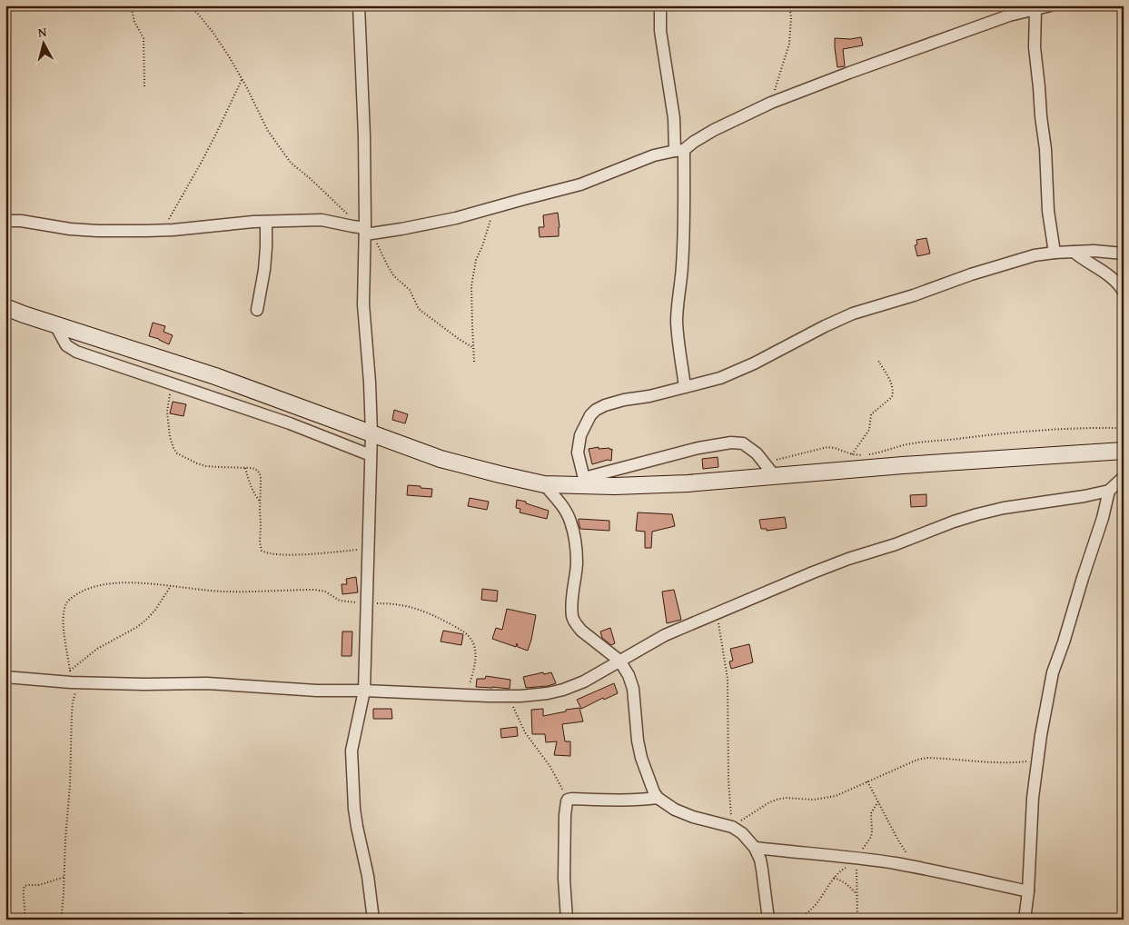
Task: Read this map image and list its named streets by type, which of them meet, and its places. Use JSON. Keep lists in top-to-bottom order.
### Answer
{
  "north": "top"
}
